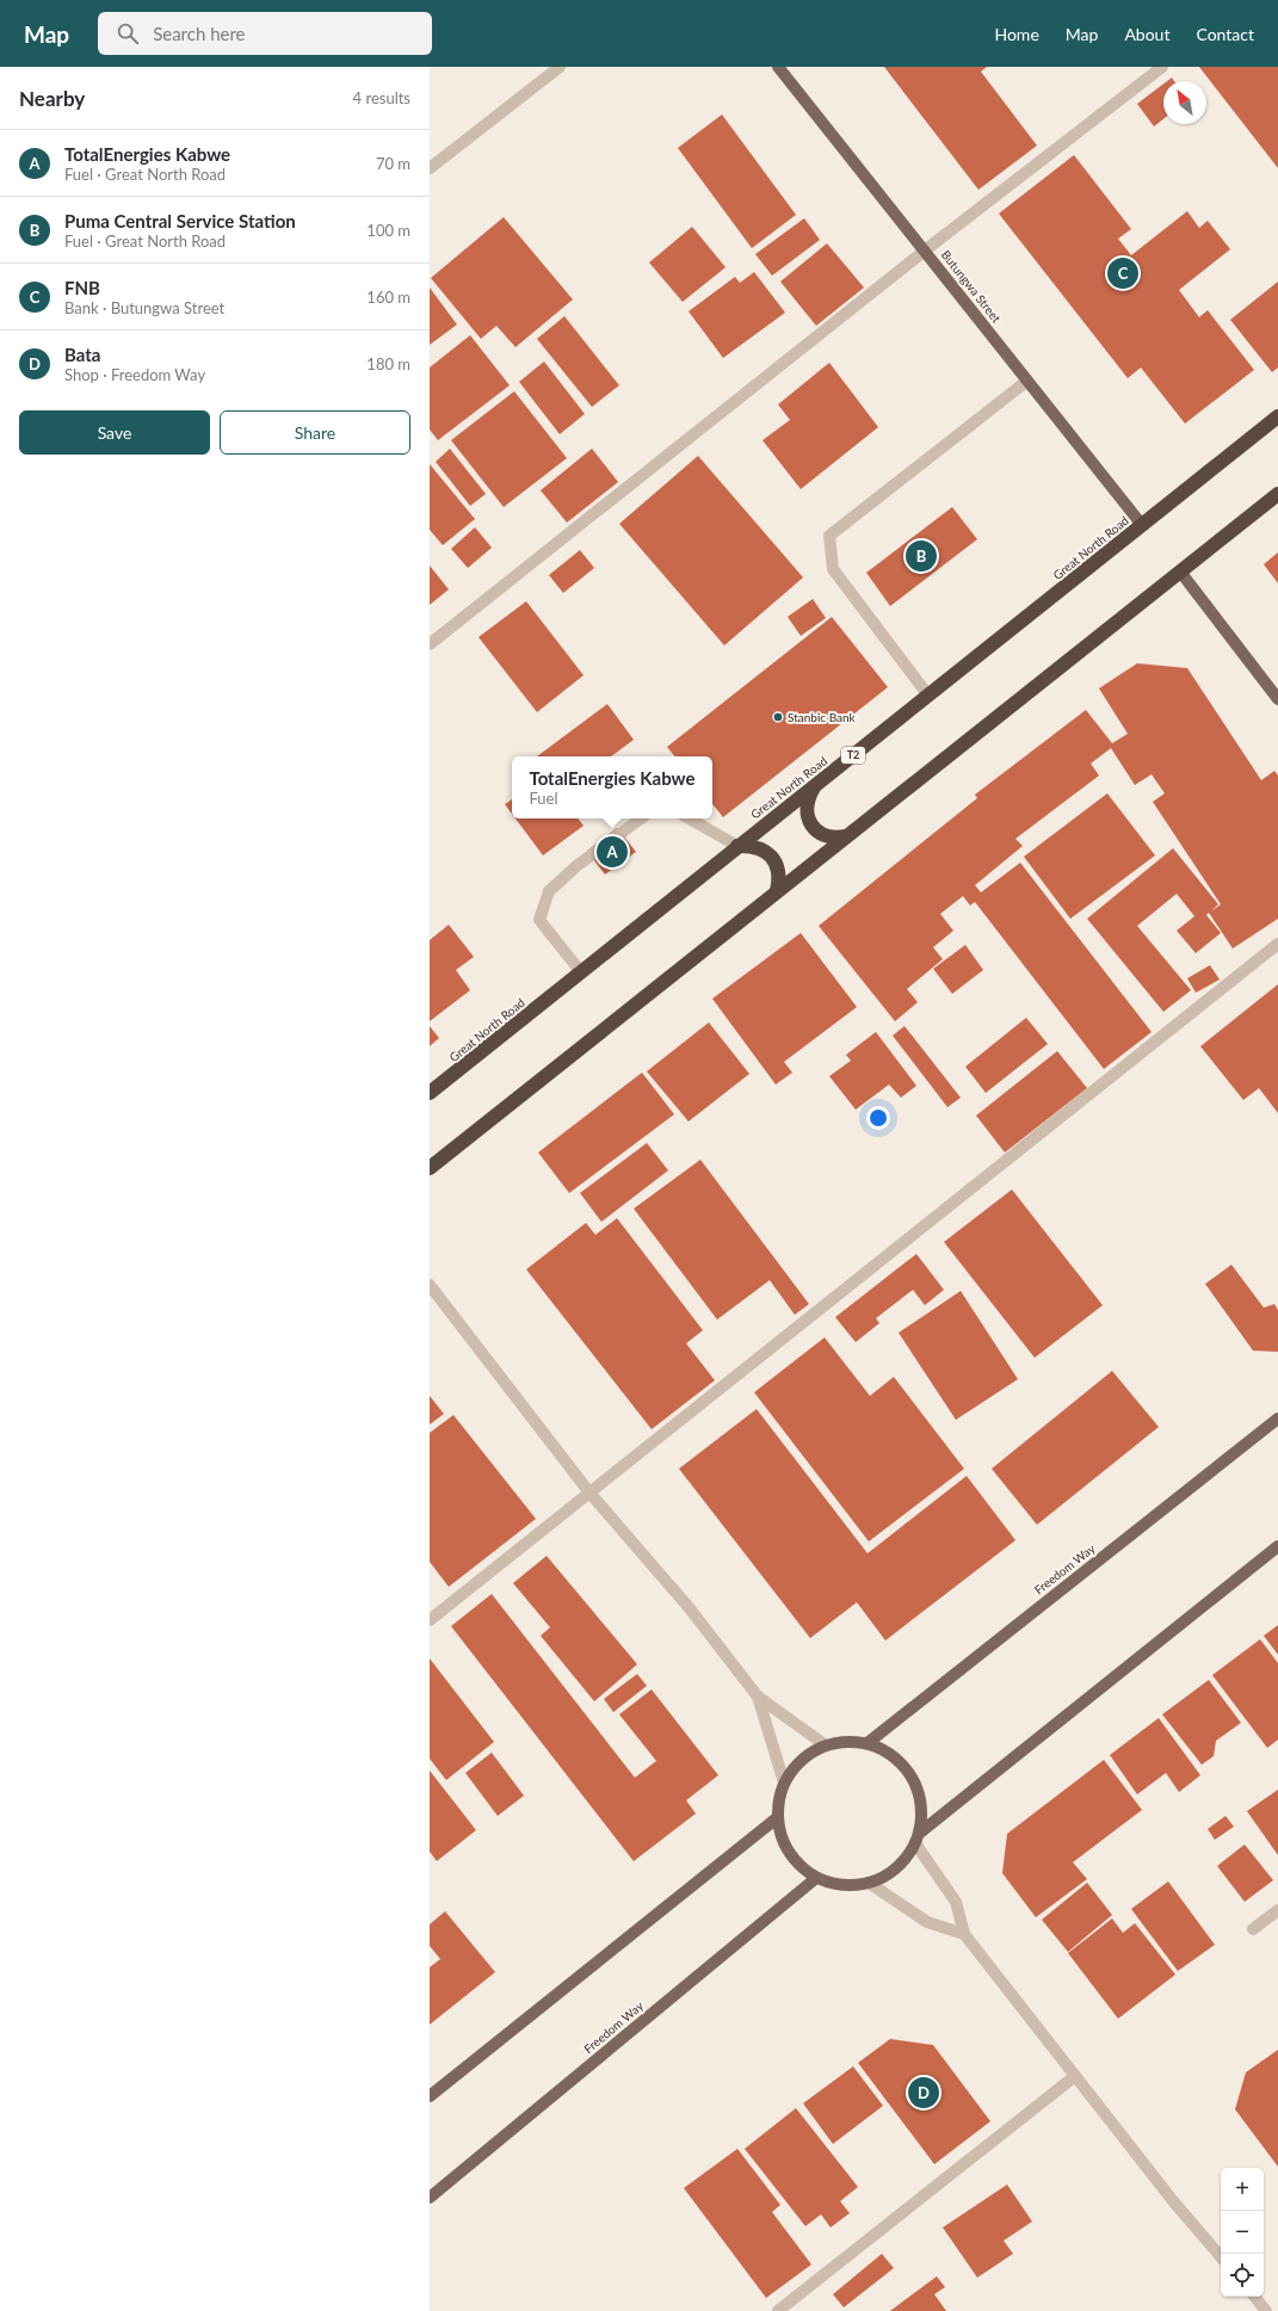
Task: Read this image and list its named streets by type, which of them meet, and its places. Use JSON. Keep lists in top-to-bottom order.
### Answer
{
  "streets": {
    "highway": ["Great North Road", "T2"],
    "main road": ["Butungwa Street", "Freedom Way"]
  },
  "crossings": [
    ["Butungwa Street", "Great North Road"]
  ],
  "places": ["Stanbic Bank"],
  "north": "top left",
  "page": {
    "header": "Map",
    "search": "Search here",
    "nav": [
      "Home",
      "Map",
      "About",
      "Contact"
    ],
    "heading": ["Nearby", "4 results"],
    "list": [
      {
        "mark": "A",
        "name": "TotalEnergies Kabwe",
        "note": "Fuel · Great North Road",
        "value": "70 m"
      },
      {
        "mark": "B",
        "name": "Puma Central Service Station",
        "note": "Fuel · Great North Road",
        "value": "100 m"
      },
      {
        "mark": "C",
        "name": "FNB",
        "note": "Bank · Butungwa Street",
        "value": "160 m"
      },
      {
        "mark": "D",
        "name": "Bata",
        "note": "Shop · Freedom Way",
        "value": "180 m"
      }
    ],
    "pins": [
      "C",
      "B",
      "A",
      "D"
    ],
    "buttons": ["Save", "Share"],
    "popup": ["TotalEnergies Kabwe", "Fuel"],
    "map_buttons": ["+", "−"]
  }
}
